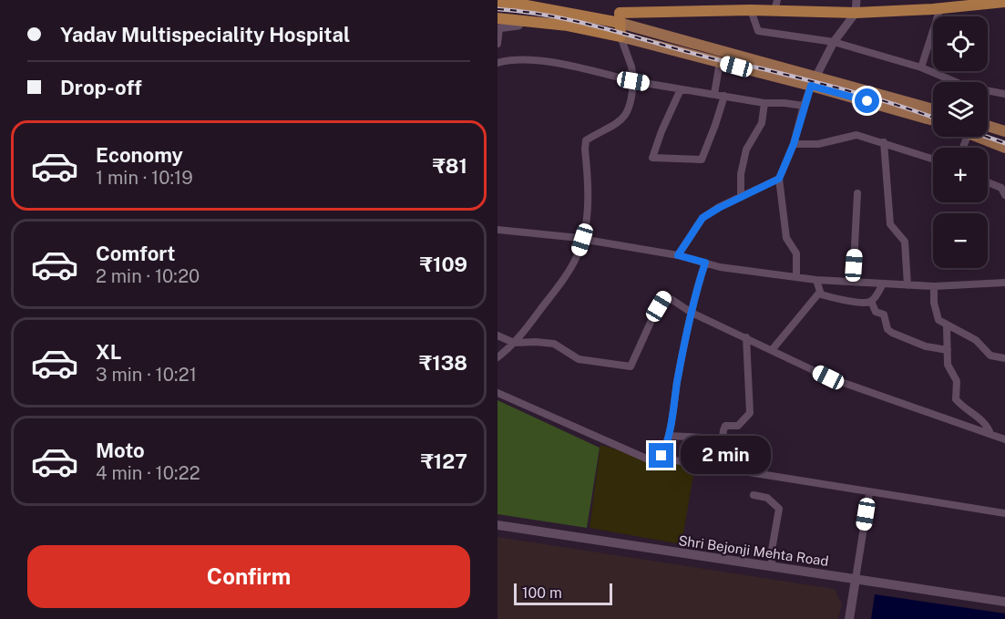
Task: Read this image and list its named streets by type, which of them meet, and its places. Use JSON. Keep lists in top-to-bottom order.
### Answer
{
  "streets": {
    "main road": ["Shri Bejonji Mehta Road"]
  },
  "scale_bar": "100 m",
  "page": {
    "banner": ["Yadav Multispeciality Hospital", "Drop-off"],
    "map_buttons": ["+", "−"],
    "list": [
      {
        "name": "Economy",
        "note": "1 min · 10:19",
        "value": "₹81"
      },
      {
        "name": "Comfort",
        "note": "2 min · 10:20",
        "value": "₹109"
      },
      {
        "name": "XL",
        "note": "3 min · 10:21",
        "value": "₹138"
      },
      {
        "name": "Moto",
        "note": "4 min · 10:22",
        "value": "₹127"
      }
    ],
    "bubble": "2 min",
    "buttons": "Confirm",
    "scale": "100 m"
  }
}
